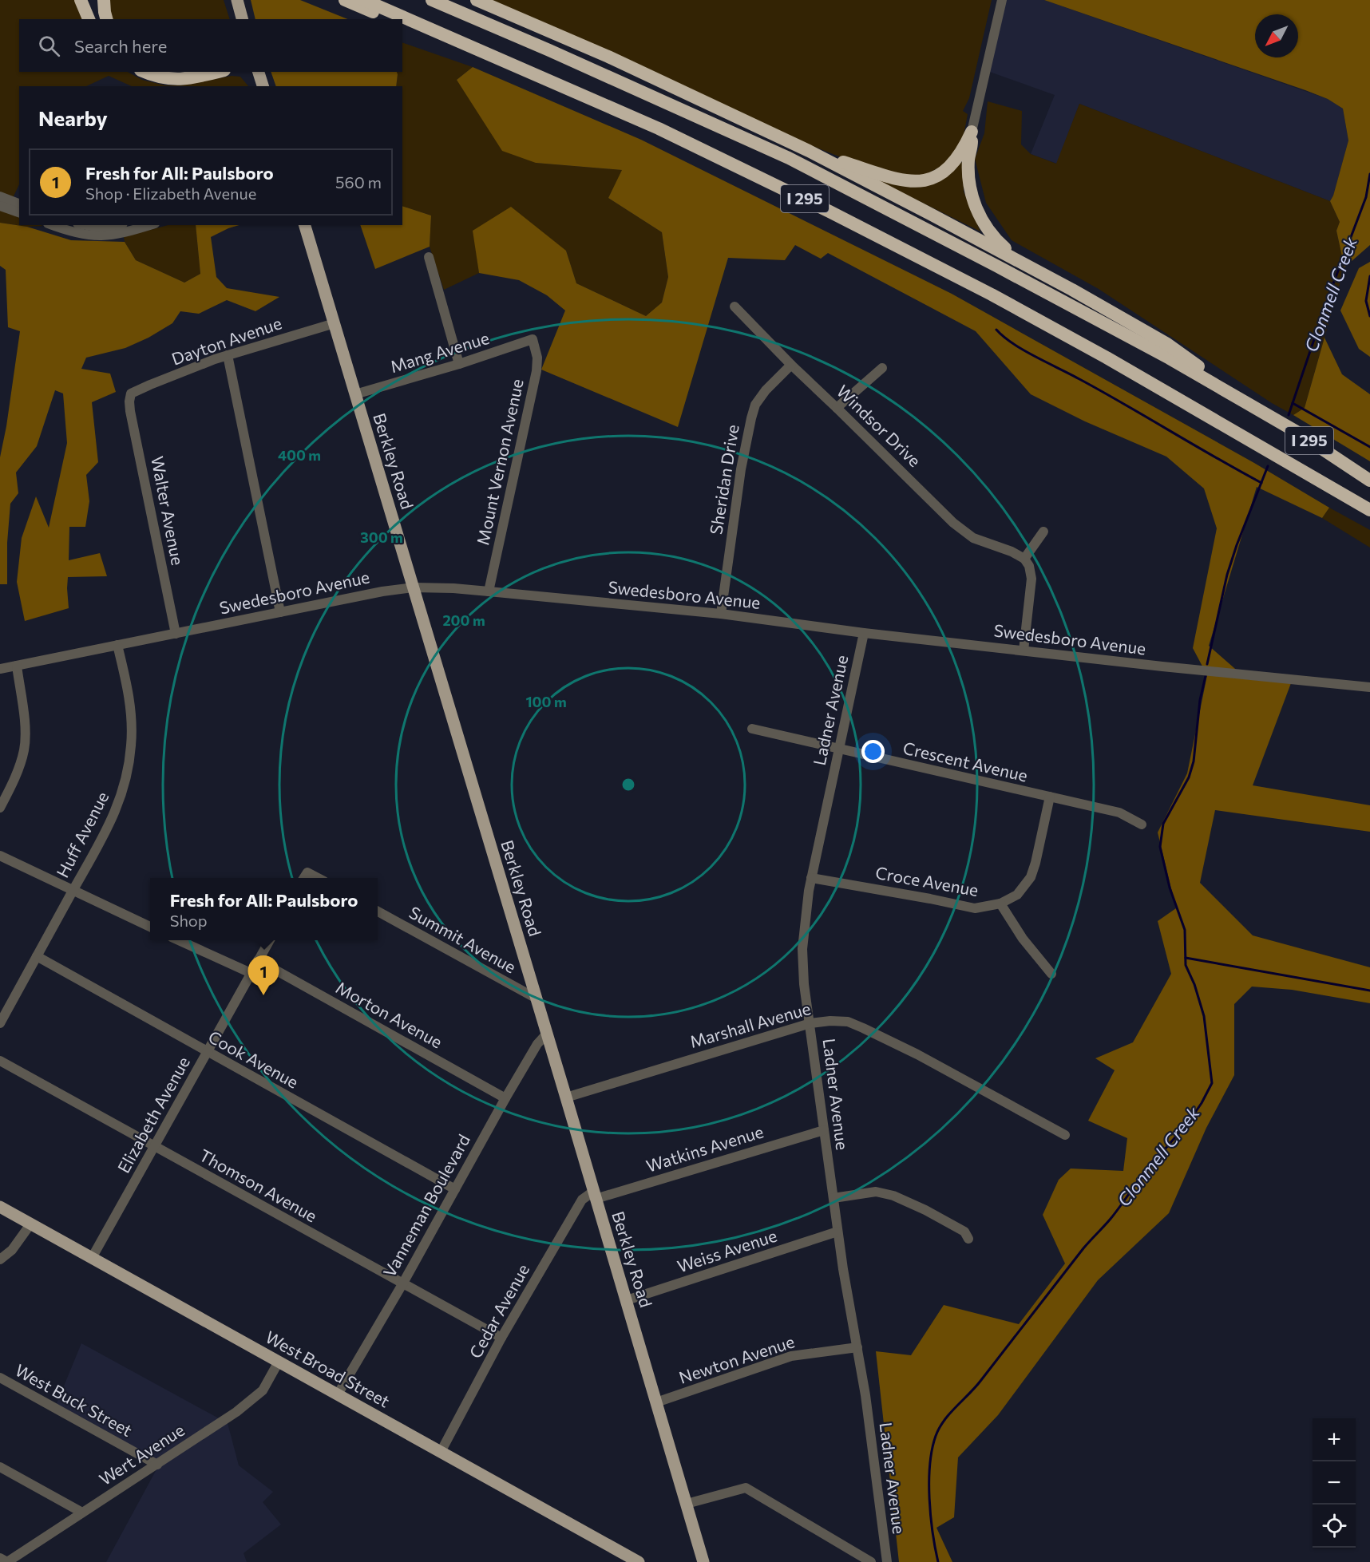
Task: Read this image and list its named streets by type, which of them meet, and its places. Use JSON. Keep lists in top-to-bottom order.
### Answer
{
  "streets": {
    "highway": ["I 295"],
    "main road": ["Berkley Road", "West Broad Street"],
    "street": [
      "Dayton Avenue",
      "Mang Avenue",
      "Windsor Drive",
      "Mount Vernon Avenue",
      "Sheridan Drive",
      "Walter Avenue",
      "Swedesboro Avenue",
      "Ladner Avenue",
      "Crescent Avenue",
      "Huff Avenue",
      "Croce Avenue",
      "Summit Avenue",
      "Morton Avenue",
      "Marshall Avenue",
      "Cook Avenue",
      "Elizabeth Avenue",
      "Watkins Avenue",
      "Thomson Avenue",
      "Vanneman Boulevard",
      "Weiss Avenue",
      "Cedar Avenue",
      "Newton Avenue",
      "West Buck Street",
      "Wert Avenue"
    ]
  },
  "crossings": [
    ["Dayton Avenue", "Berkley Road"],
    ["Dayton Avenue", "Walter Avenue"],
    ["Mang Avenue", "Berkley Road"],
    ["Mang Avenue", "Mount Vernon Avenue"],
    ["Windsor Drive", "Sheridan Drive"],
    ["Berkley Road", "Swedesboro Avenue"],
    ["Berkley Road", "Summit Avenue"],
    ["Berkley Road", "Marshall Avenue"],
    ["Berkley Road", "Watkins Avenue"],
    ["Berkley Road", "Vanneman Boulevard"],
    ["Berkley Road", "Weiss Avenue"],
    ["Berkley Road", "Cedar Avenue"],
    ["Berkley Road", "Newton Avenue"],
    ["Mount Vernon Avenue", "Swedesboro Avenue"],
    ["Sheridan Drive", "Swedesboro Avenue"],
    ["Walter Avenue", "Swedesboro Avenue"],
    ["Swedesboro Avenue", "Ladner Avenue"],
    ["Swedesboro Avenue", "Huff Avenue"],
    ["Ladner Avenue", "Crescent Avenue"],
    ["Ladner Avenue", "Croce Avenue"],
    ["Ladner Avenue", "Marshall Avenue"],
    ["Ladner Avenue", "Watkins Avenue"],
    ["Ladner Avenue", "Weiss Avenue"],
    ["Ladner Avenue", "Newton Avenue"],
    ["Crescent Avenue", "Croce Avenue"],
    ["Huff Avenue", "Cook Avenue"],
    ["Morton Avenue", "Elizabeth Avenue"],
    ["Morton Avenue", "Vanneman Boulevard"],
    ["Cook Avenue", "Elizabeth Avenue"],
    ["Cook Avenue", "Vanneman Boulevard"],
    ["Elizabeth Avenue", "Thomson Avenue"],
    ["Elizabeth Avenue", "West Broad Street"],
    ["Watkins Avenue", "Cedar Avenue"],
    ["Thomson Avenue", "Vanneman Boulevard"],
    ["Thomson Avenue", "Cedar Avenue"],
    ["Vanneman Boulevard", "West Broad Street"],
    ["Cedar Avenue", "West Broad Street"],
    ["West Broad Street", "Wert Avenue"],
    ["West Buck Street", "Wert Avenue"]
  ],
  "water": ["Clonmell Creek"],
  "north": "bottom left",
  "page": {
    "search": "Search here",
    "heading": "Nearby",
    "list": [
      {
        "mark": "1",
        "name": "Fresh for All: Paulsboro",
        "note": "Shop · Elizabeth Avenue",
        "value": "560 m"
      }
    ],
    "popup": ["Fresh for All: Paulsboro", "Shop"],
    "pins": "1",
    "map_buttons": ["+", "−"]
  },
  "rings": [
    "400 m",
    "300 m",
    "200 m",
    "100 m"
  ]
}
